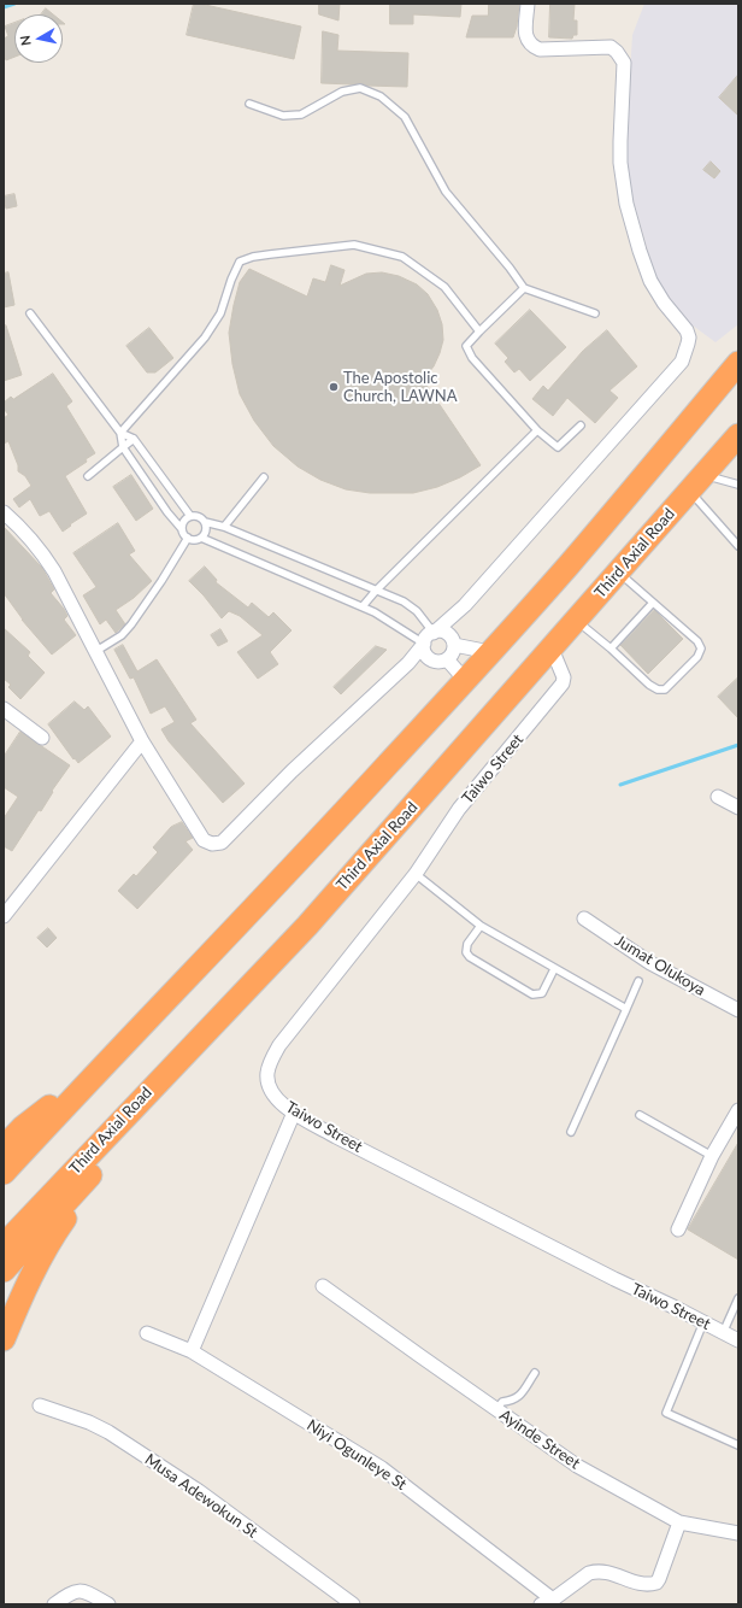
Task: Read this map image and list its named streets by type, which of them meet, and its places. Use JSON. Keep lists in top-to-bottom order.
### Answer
{
  "streets": {
    "highway": ["Third Axial Road"],
    "street": [
      "Taiwo Street",
      "Jumat Olukoya",
      "Ayinde Street",
      "Niyi Ogunleye St",
      "Musa Adewokun St"
    ]
  },
  "crossings": [
    ["Third Axial Road", "Taiwo Street"]
  ],
  "places": ["The Apostolic Church, LAWNA"],
  "north": "left"
}
